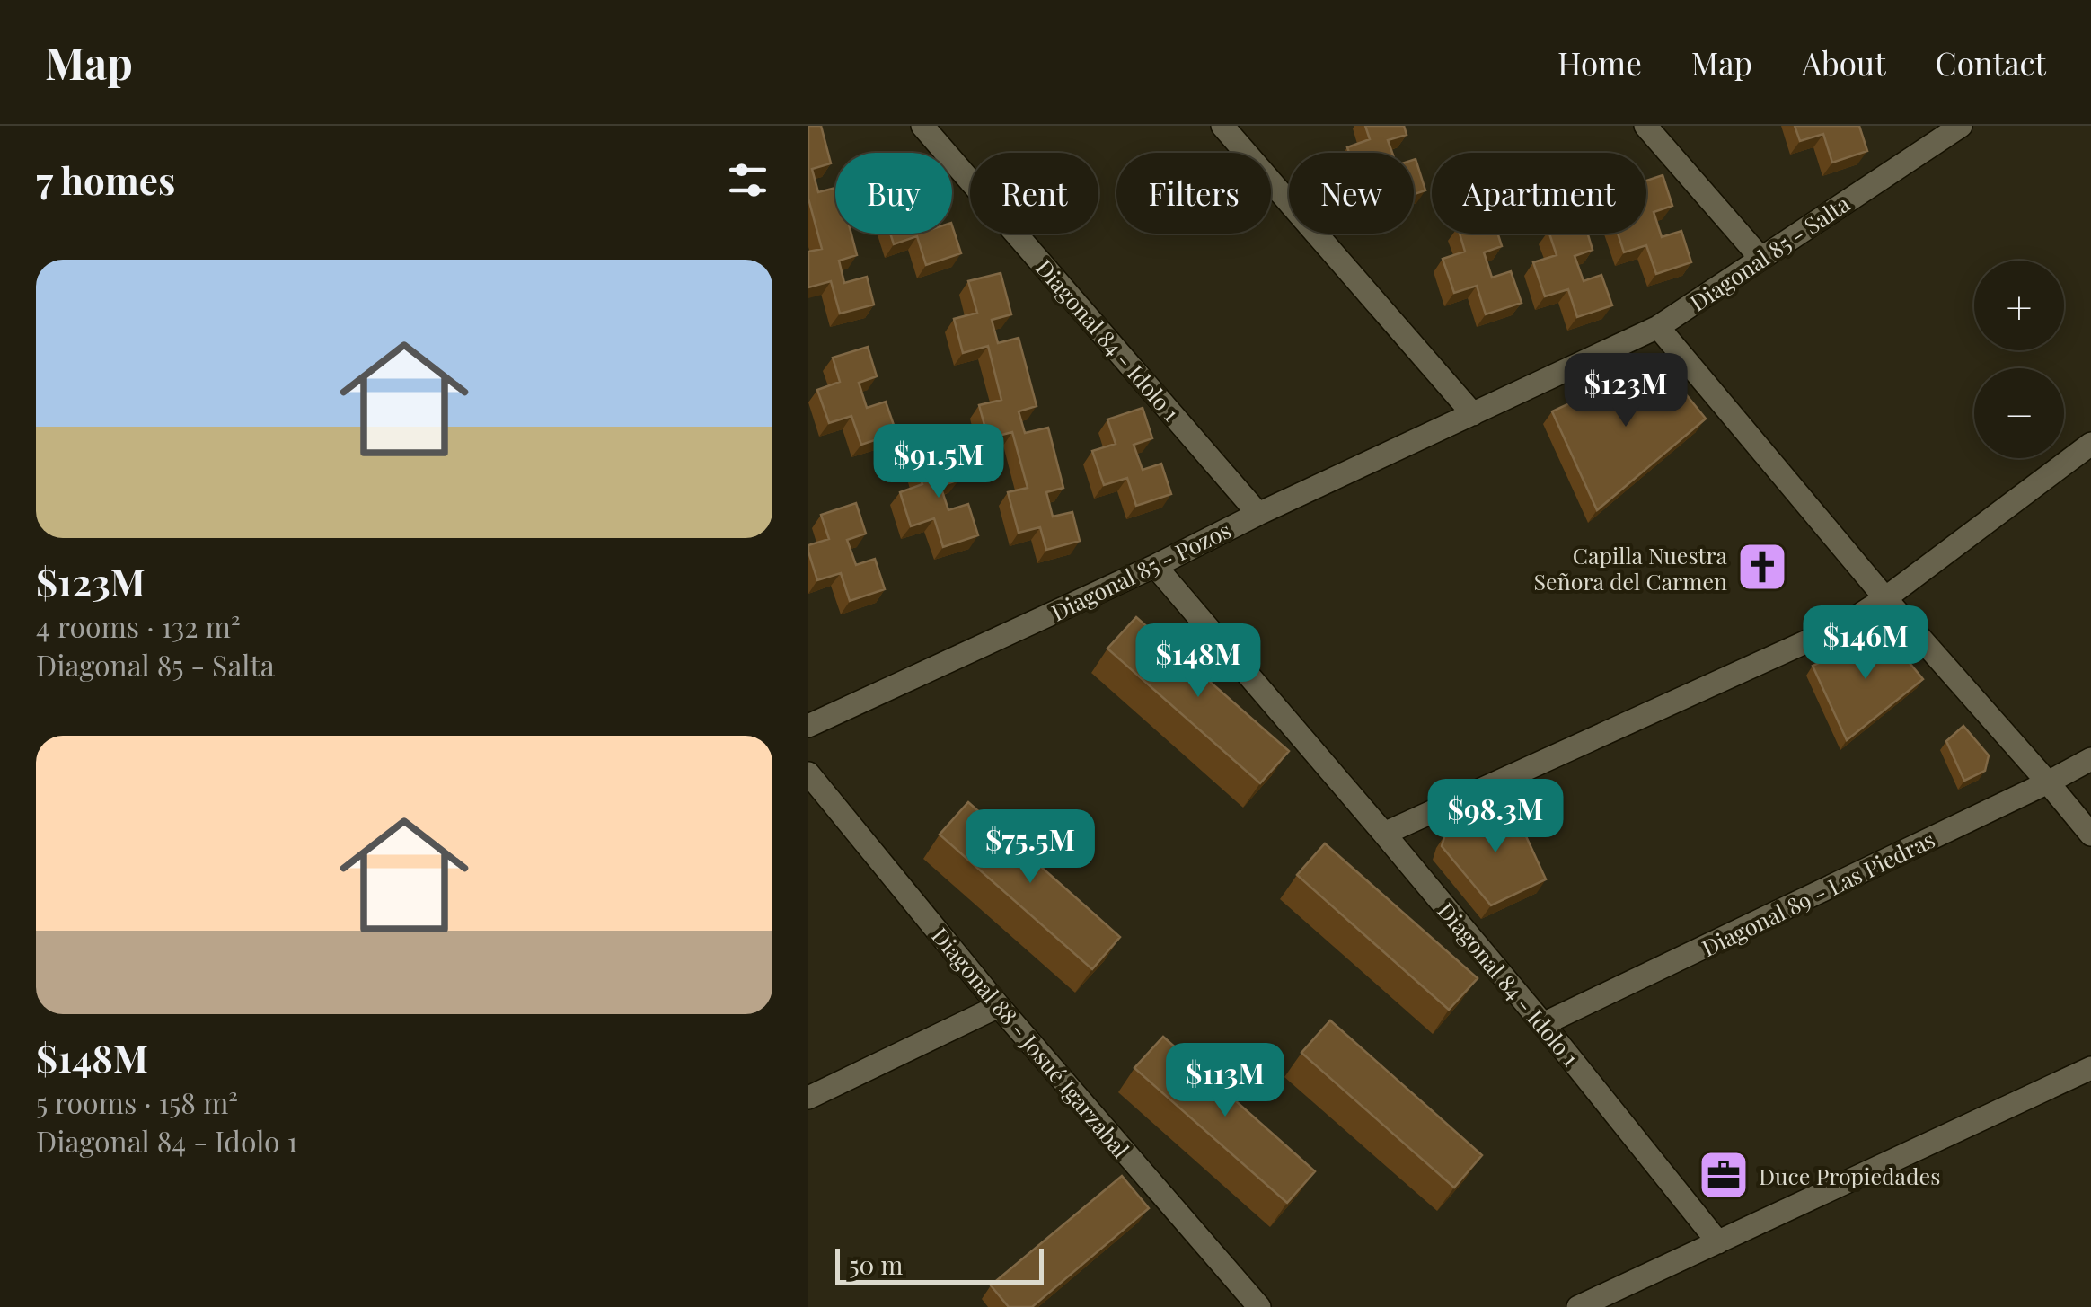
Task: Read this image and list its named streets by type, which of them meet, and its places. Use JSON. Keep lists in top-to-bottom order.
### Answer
{
  "streets": {
    "street": [
      "Diagonal 85 - Salta",
      "Diagonal 84 - Idolo 1",
      "Diagonal 85 - Pozos",
      "Diagonal 89 - Las Piedras",
      "Diagonal 88 - Josué Igarzabal"
    ]
  },
  "crossings": [
    ["Diagonal 85 - Salta", "Diagonal 85 - Pozos"],
    ["Diagonal 84 - Idolo 1", "Diagonal 85 - Pozos"],
    ["Diagonal 84 - Idolo 1", "Diagonal 89 - Las Piedras"]
  ],
  "places": {
    "church": ["Capilla Nuestra Señora del Carmen"],
    "office": ["Duce Propiedades"]
  },
  "scale_bar": "50 m",
  "page": {
    "header": "Map",
    "nav": [
      "Home",
      "Map",
      "About",
      "Contact"
    ],
    "heading": "7 homes",
    "chip": [
      "Buy",
      "Rent",
      "Filters",
      "New",
      "Apartment"
    ],
    "list": [
      {
        "name": "$123M",
        "note": "4 rooms · 132 m² · Diagonal 85 - Salta"
      },
      {
        "name": "$148M",
        "note": "5 rooms · 158 m² · Diagonal 84 - Idolo 1"
      }
    ],
    "map_buttons": ["+", "−"],
    "price": [
      "$123M",
      "$91.5M",
      "$146M",
      "$148M",
      "$98.3M",
      "$75.5M",
      "$113M"
    ],
    "scale": "50 m"
  }
}
